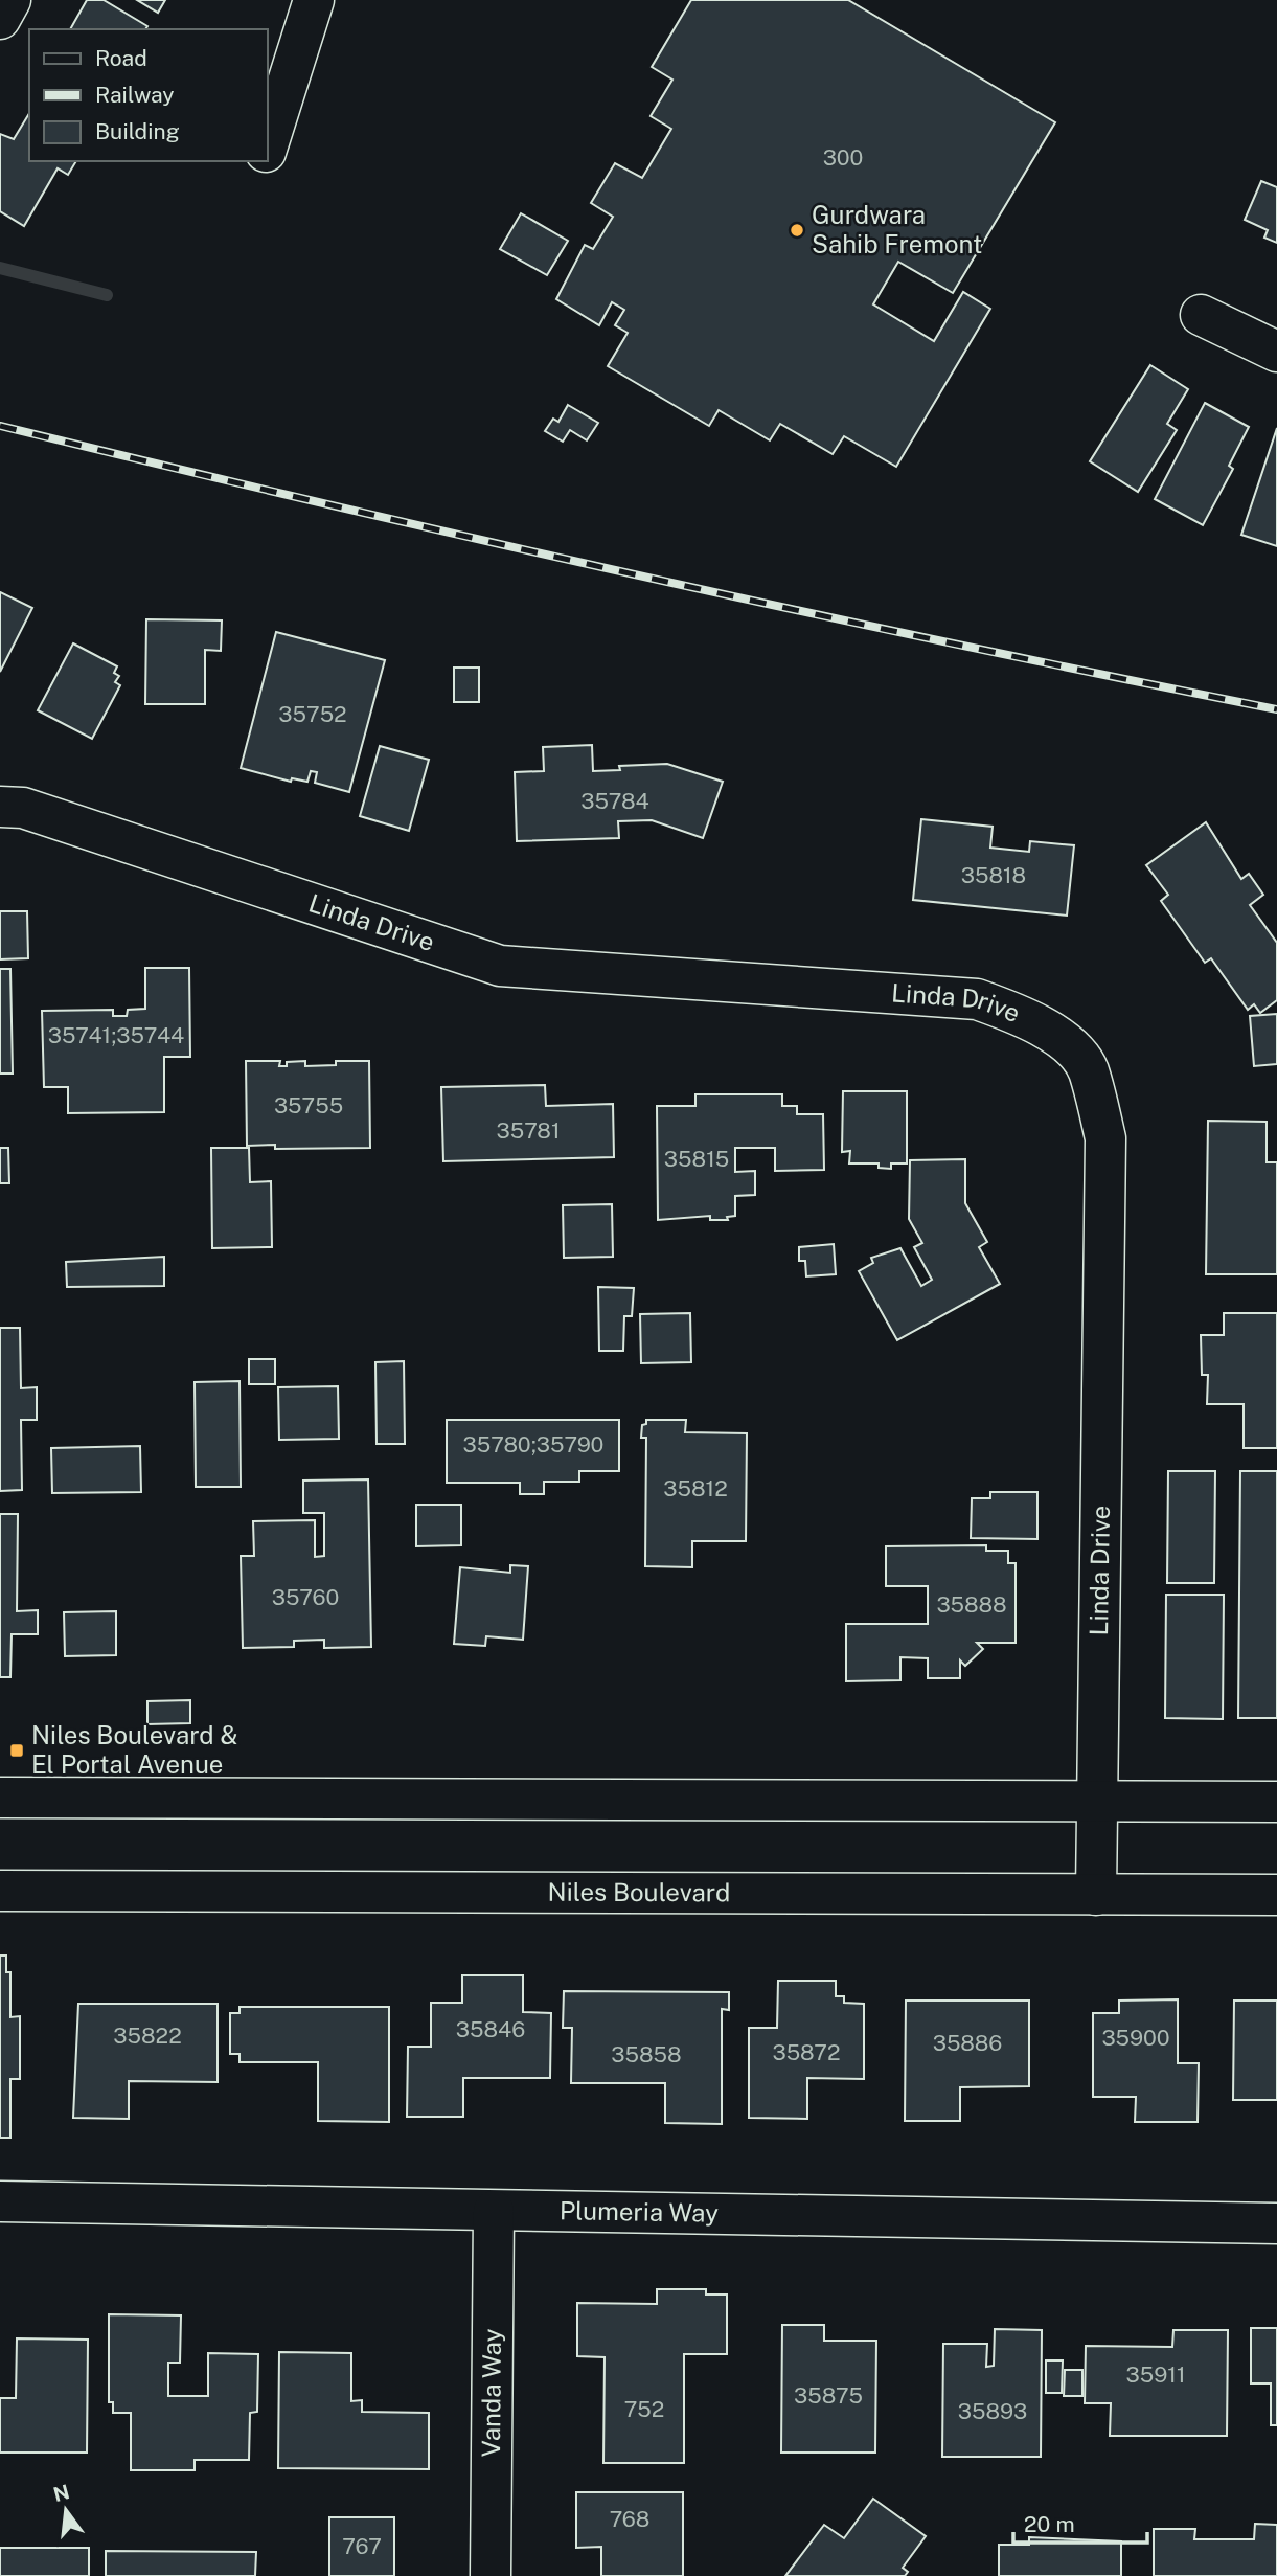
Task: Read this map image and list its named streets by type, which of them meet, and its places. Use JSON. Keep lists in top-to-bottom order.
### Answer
{
  "streets": {
    "street": [
      "Linda Drive",
      "Niles Boulevard",
      "Plumeria Way",
      "Vanda Way"
    ]
  },
  "crossings": [
    ["Linda Drive", "Niles Boulevard"],
    ["Plumeria Way", "Vanda Way"]
  ],
  "places": {
    "other": ["Gurdwara Sahib Fremont"],
    "transit": ["Niles Boulevard & El Portal Avenue"]
  },
  "house_numbers": [
    "300",
    "35752",
    "35784",
    "35818",
    "35741;35744",
    "35755",
    "35781",
    "35815",
    "35780;35790",
    "35812",
    "35760",
    "35888",
    "35846",
    "35822",
    "35900",
    "35886",
    "35872",
    "35858",
    "35911",
    "35875",
    "752",
    "35893",
    "768",
    "767"
  ],
  "legend": ["Road", "Railway", "Building"],
  "scale_bar": "20 m",
  "north": "top"
}
